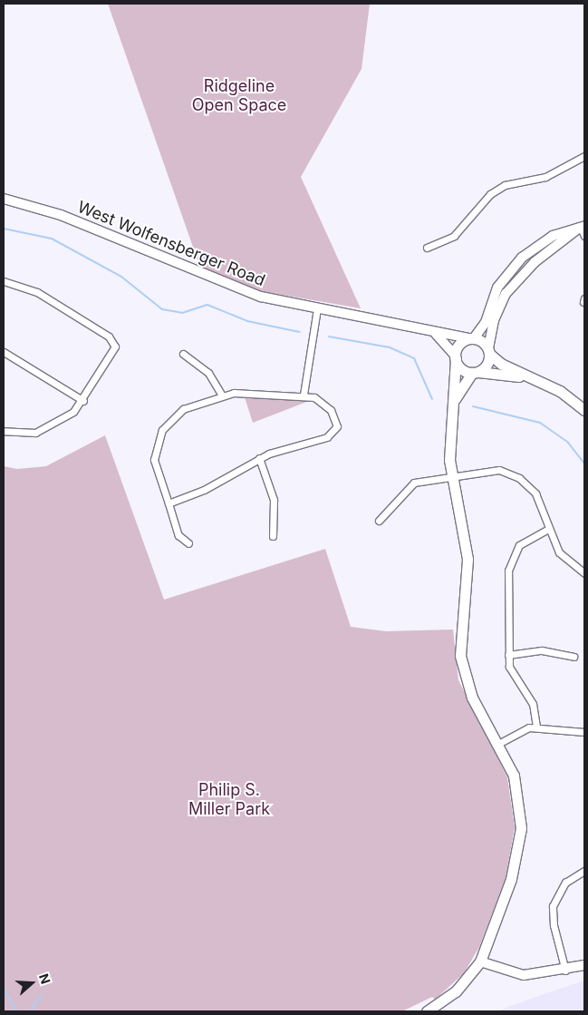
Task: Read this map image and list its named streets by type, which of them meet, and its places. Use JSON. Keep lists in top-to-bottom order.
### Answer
{
  "streets": {
    "main road": ["West Wolfensberger Road"]
  },
  "parks": ["Ridgeline Open Space", "Philip S. Miller Park"],
  "north": "right"
}
